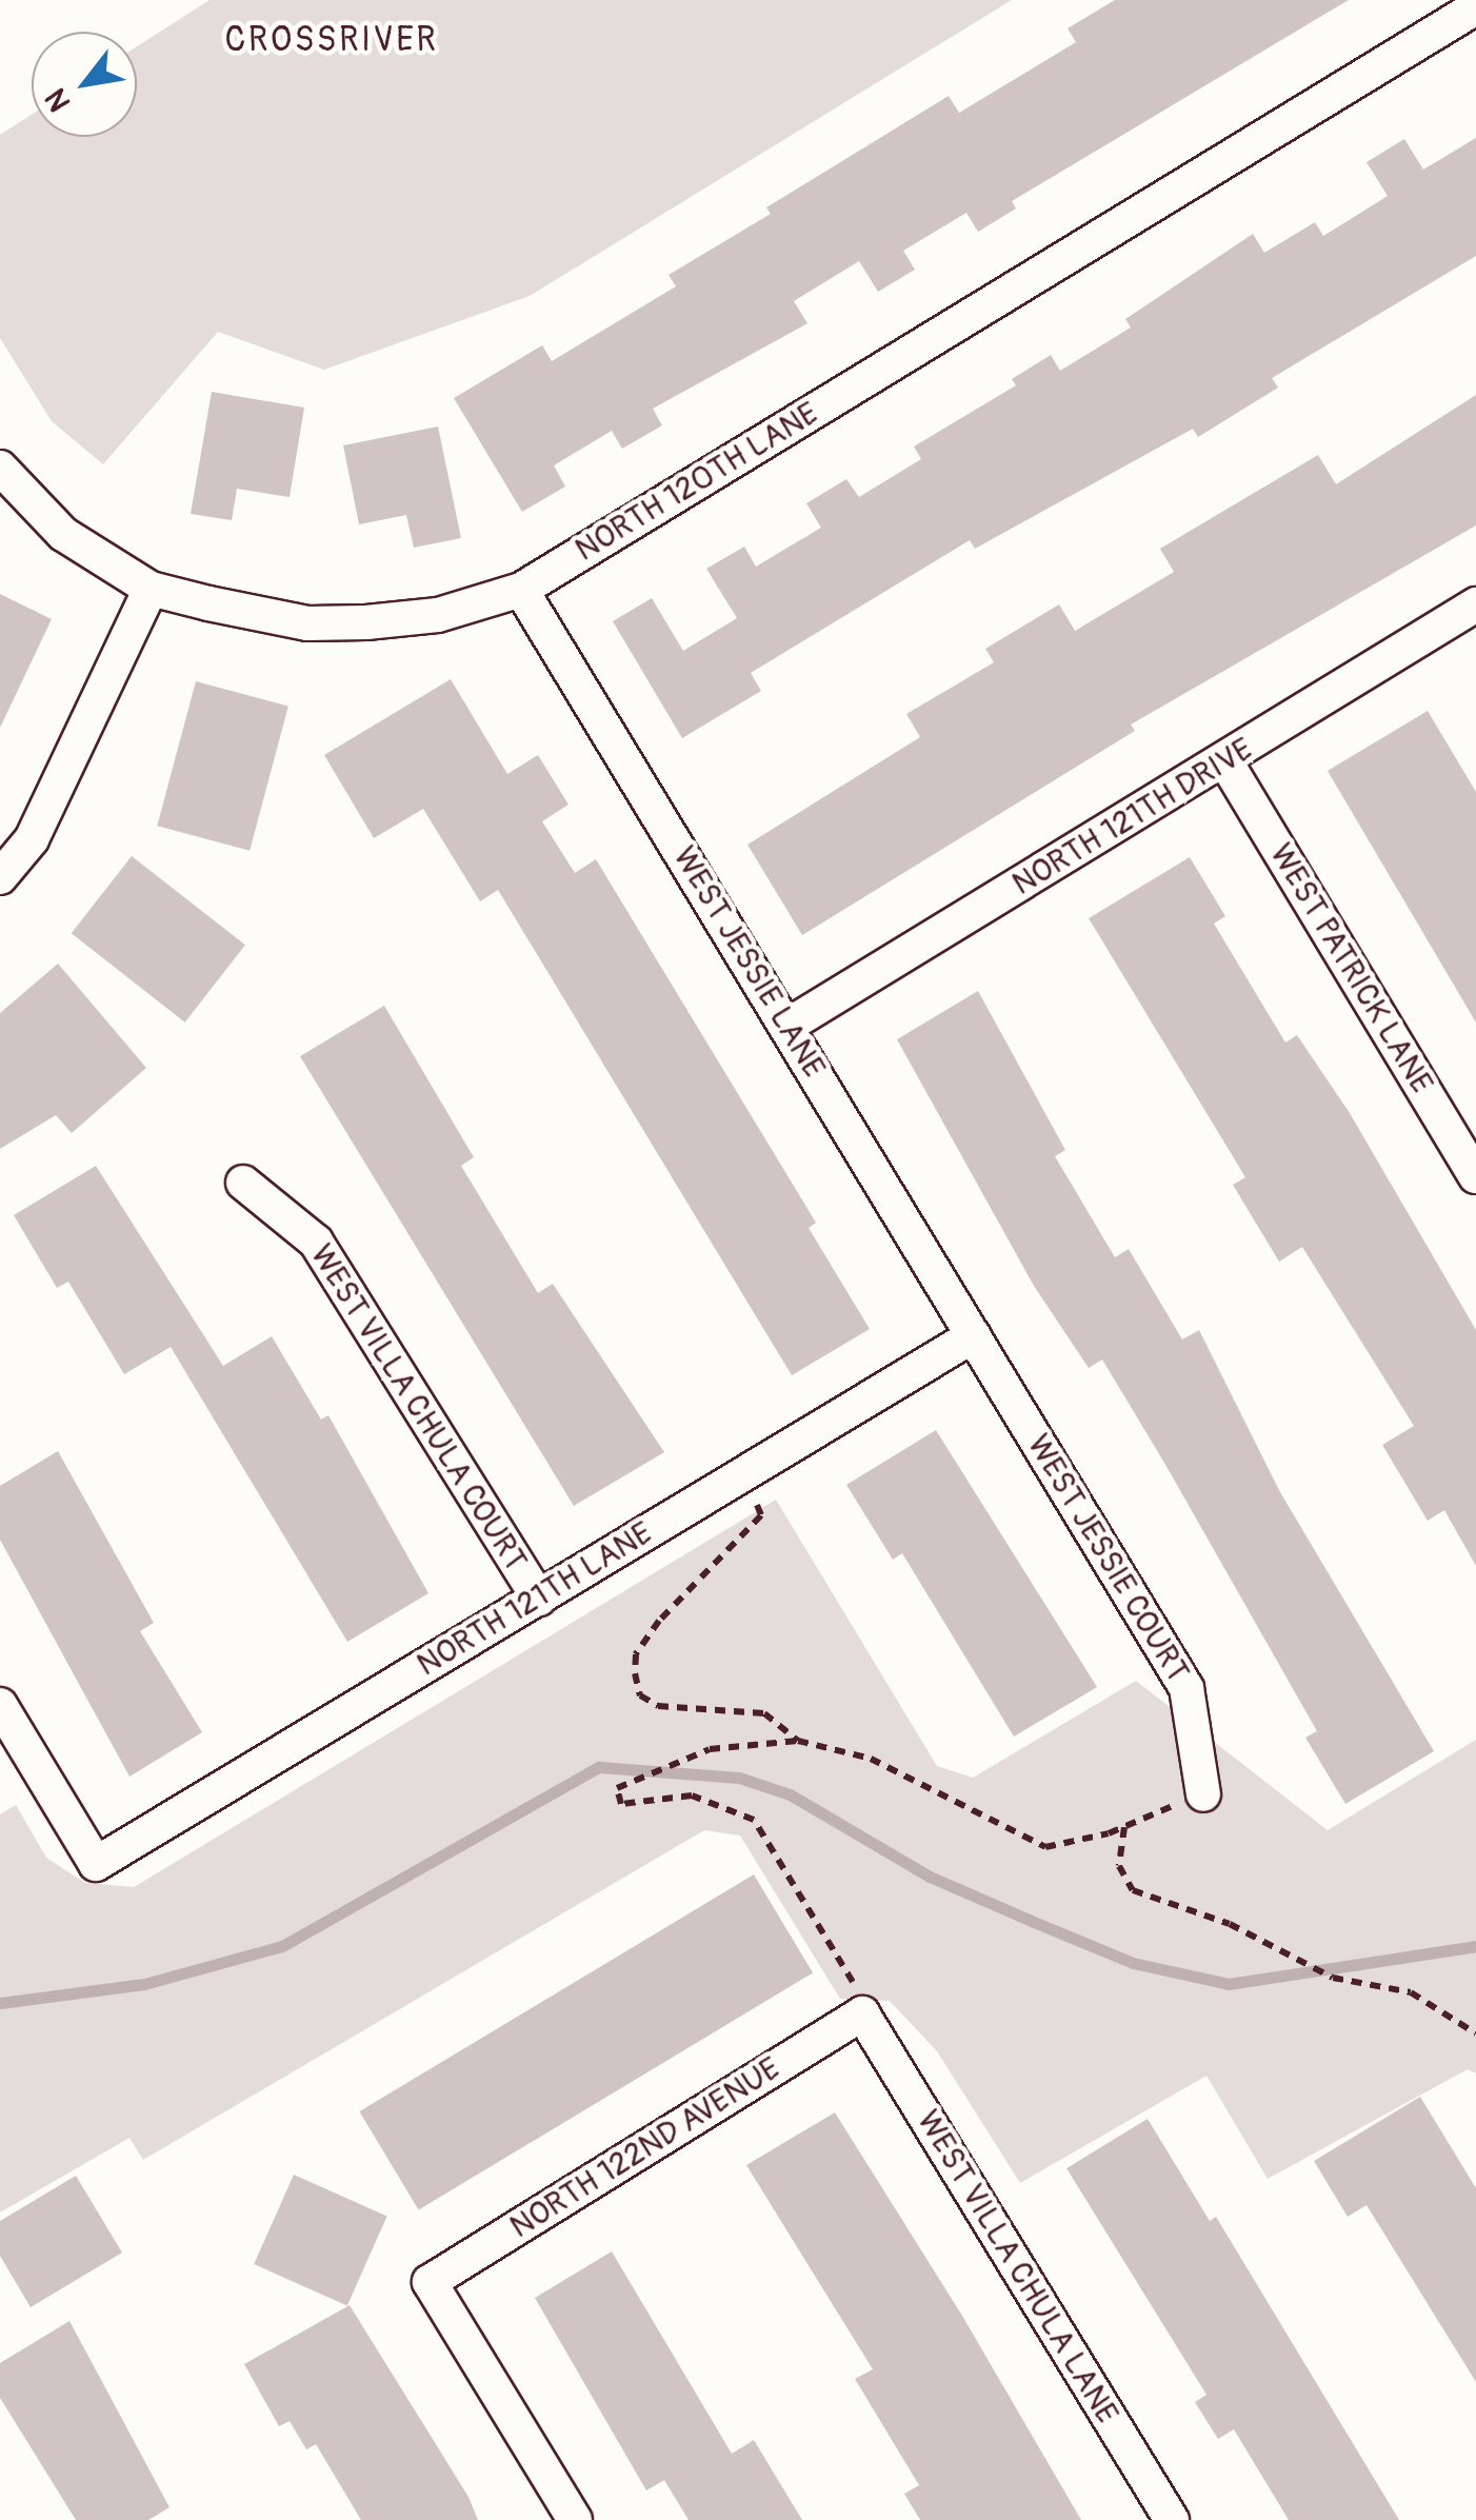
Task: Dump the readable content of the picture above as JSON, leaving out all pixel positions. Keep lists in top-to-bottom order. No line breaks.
{"streets":{"street":["NORTH 120TH LANE","NORTH 121TH DRIVE","WEST JESSIE LANE","WEST PATRICK LANE","WEST VILLA CHULA COURT","WEST JESSIE COURT","NORTH 121TH LANE","NORTH 122ND AVENUE","WEST VILLA CHULA LANE"]},"crossings":[["NORTH 120TH LANE","WEST JESSIE LANE"],["NORTH 121TH DRIVE","WEST JESSIE LANE"],["NORTH 121TH DRIVE","WEST PATRICK LANE"],["WEST JESSIE LANE","WEST JESSIE COURT"],["WEST JESSIE LANE","NORTH 121TH LANE"],["WEST VILLA CHULA COURT","NORTH 121TH LANE"],["WEST JESSIE COURT","NORTH 121TH LANE"],["NORTH 122ND AVENUE","WEST VILLA CHULA LANE"]],"districts":["CROSSRIVER"],"north":"bottom left"}
